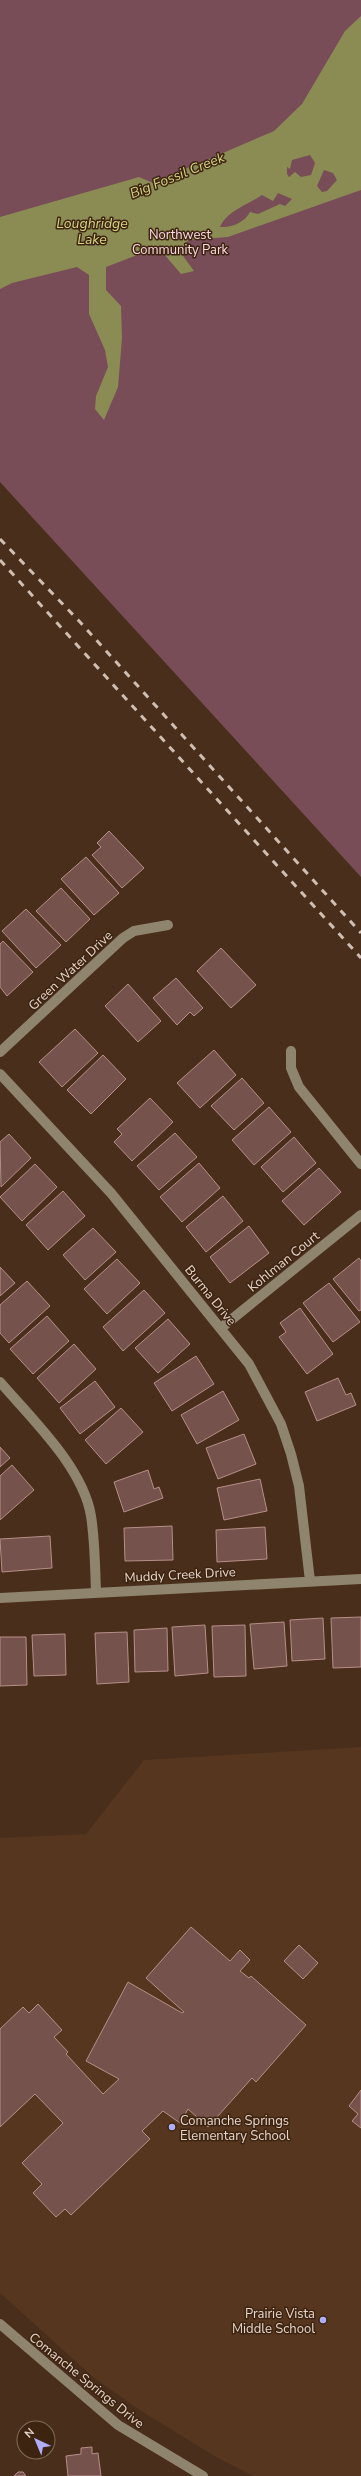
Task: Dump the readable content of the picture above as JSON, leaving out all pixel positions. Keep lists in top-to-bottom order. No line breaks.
{"streets":{"street":["Green Water Drive","Kohlman Court","Burma Drive","Muddy Creek Drive","Comanche Springs Drive"]},"crossings":[["Kohlman Court","Burma Drive"],["Burma Drive","Muddy Creek Drive"]],"water":["Big Fossil Creek","Loughridge Lake"],"parks":["Northwest Community Park"],"places":["Comanche Springs Elementary School","Prairie Vista Middle School"],"north":"top left"}
